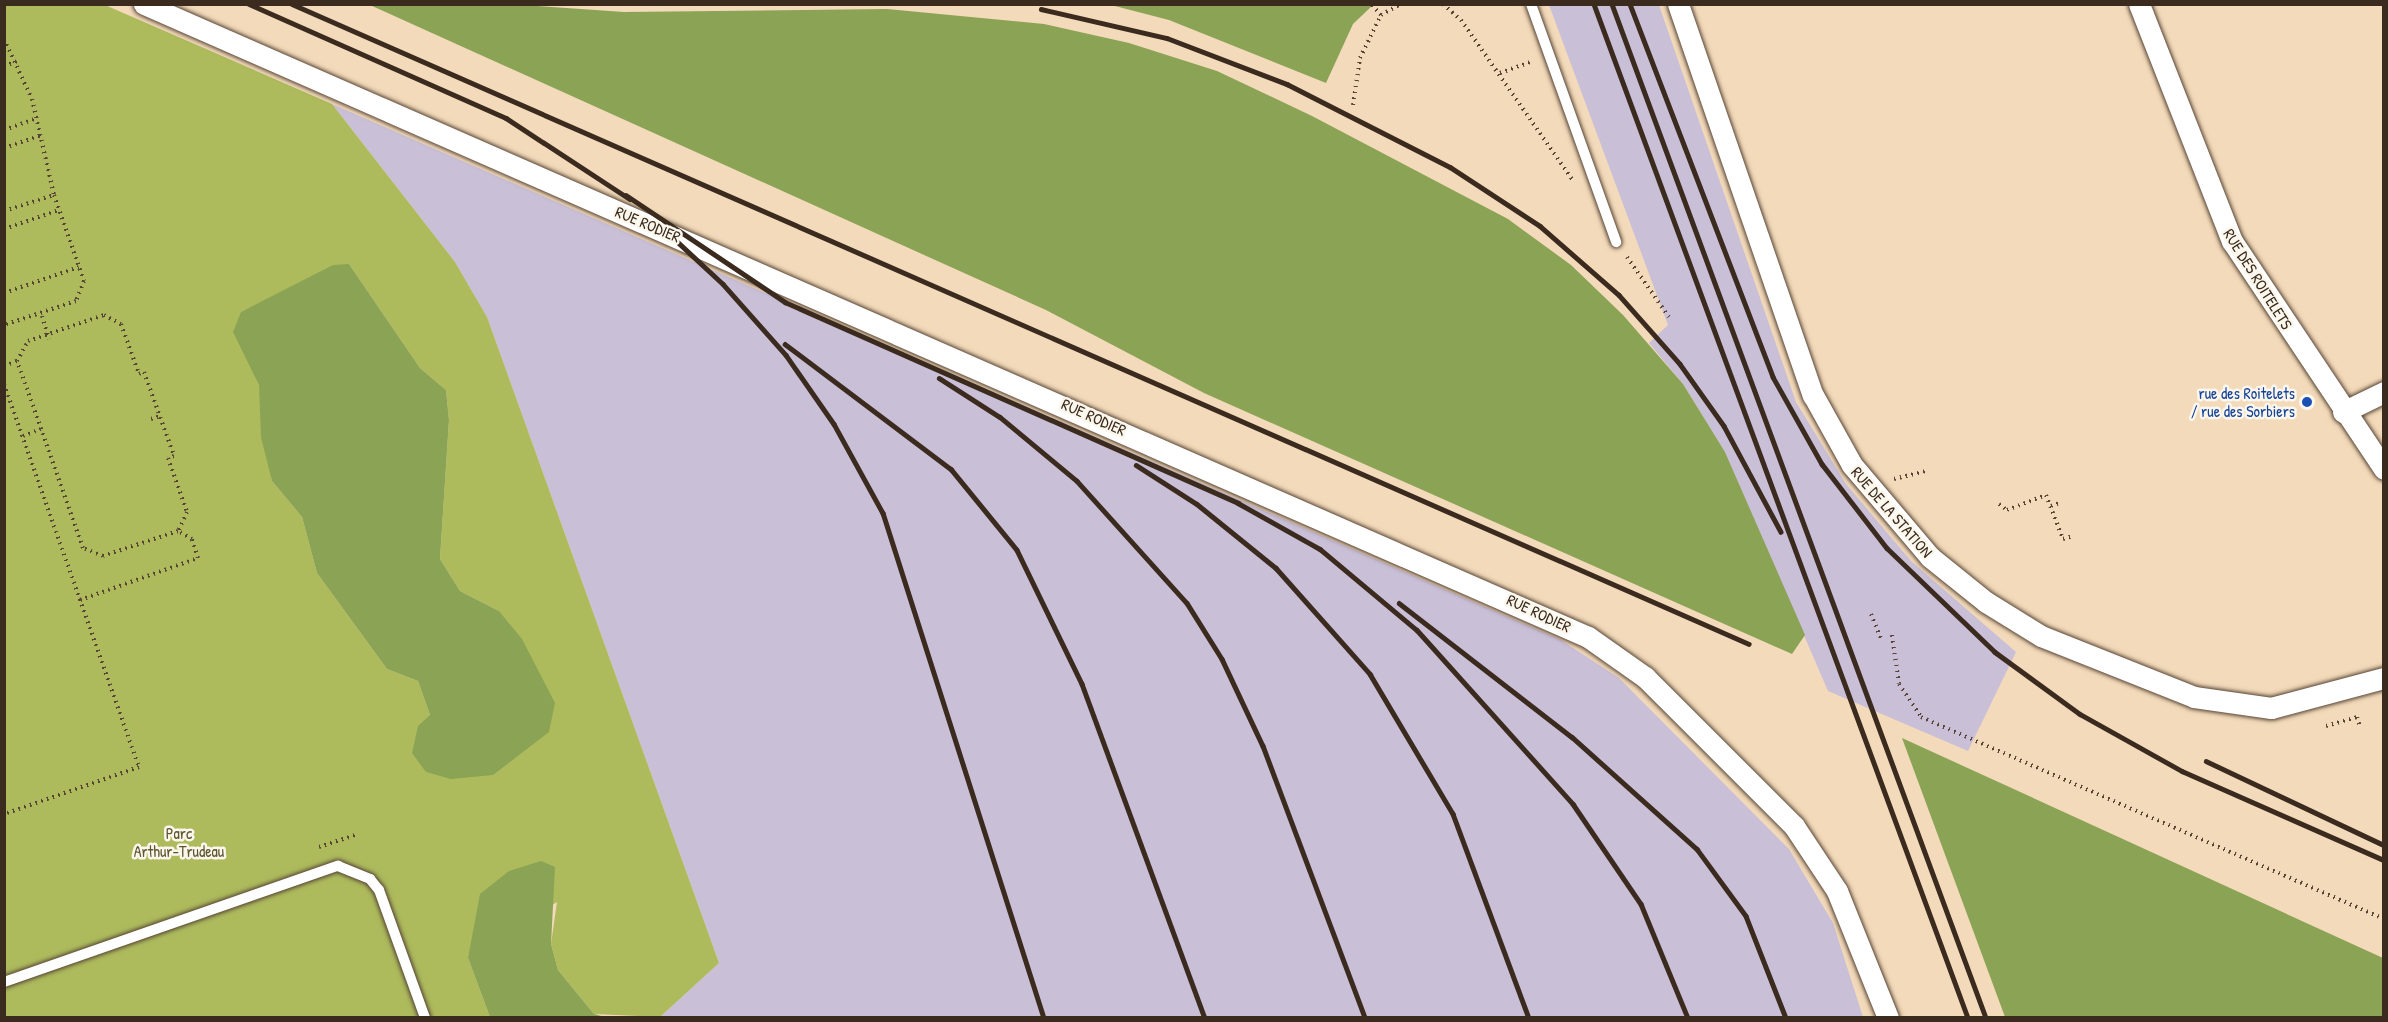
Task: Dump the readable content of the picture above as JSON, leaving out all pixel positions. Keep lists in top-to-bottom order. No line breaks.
{"streets":{"street":["RUE RODIER","RUE DES ROITELETS","RUE DE LA STATION"]},"parks":["Parc Arthur-Trudeau"],"places":["rue des Roitelets / rue des Sorbiers"]}
